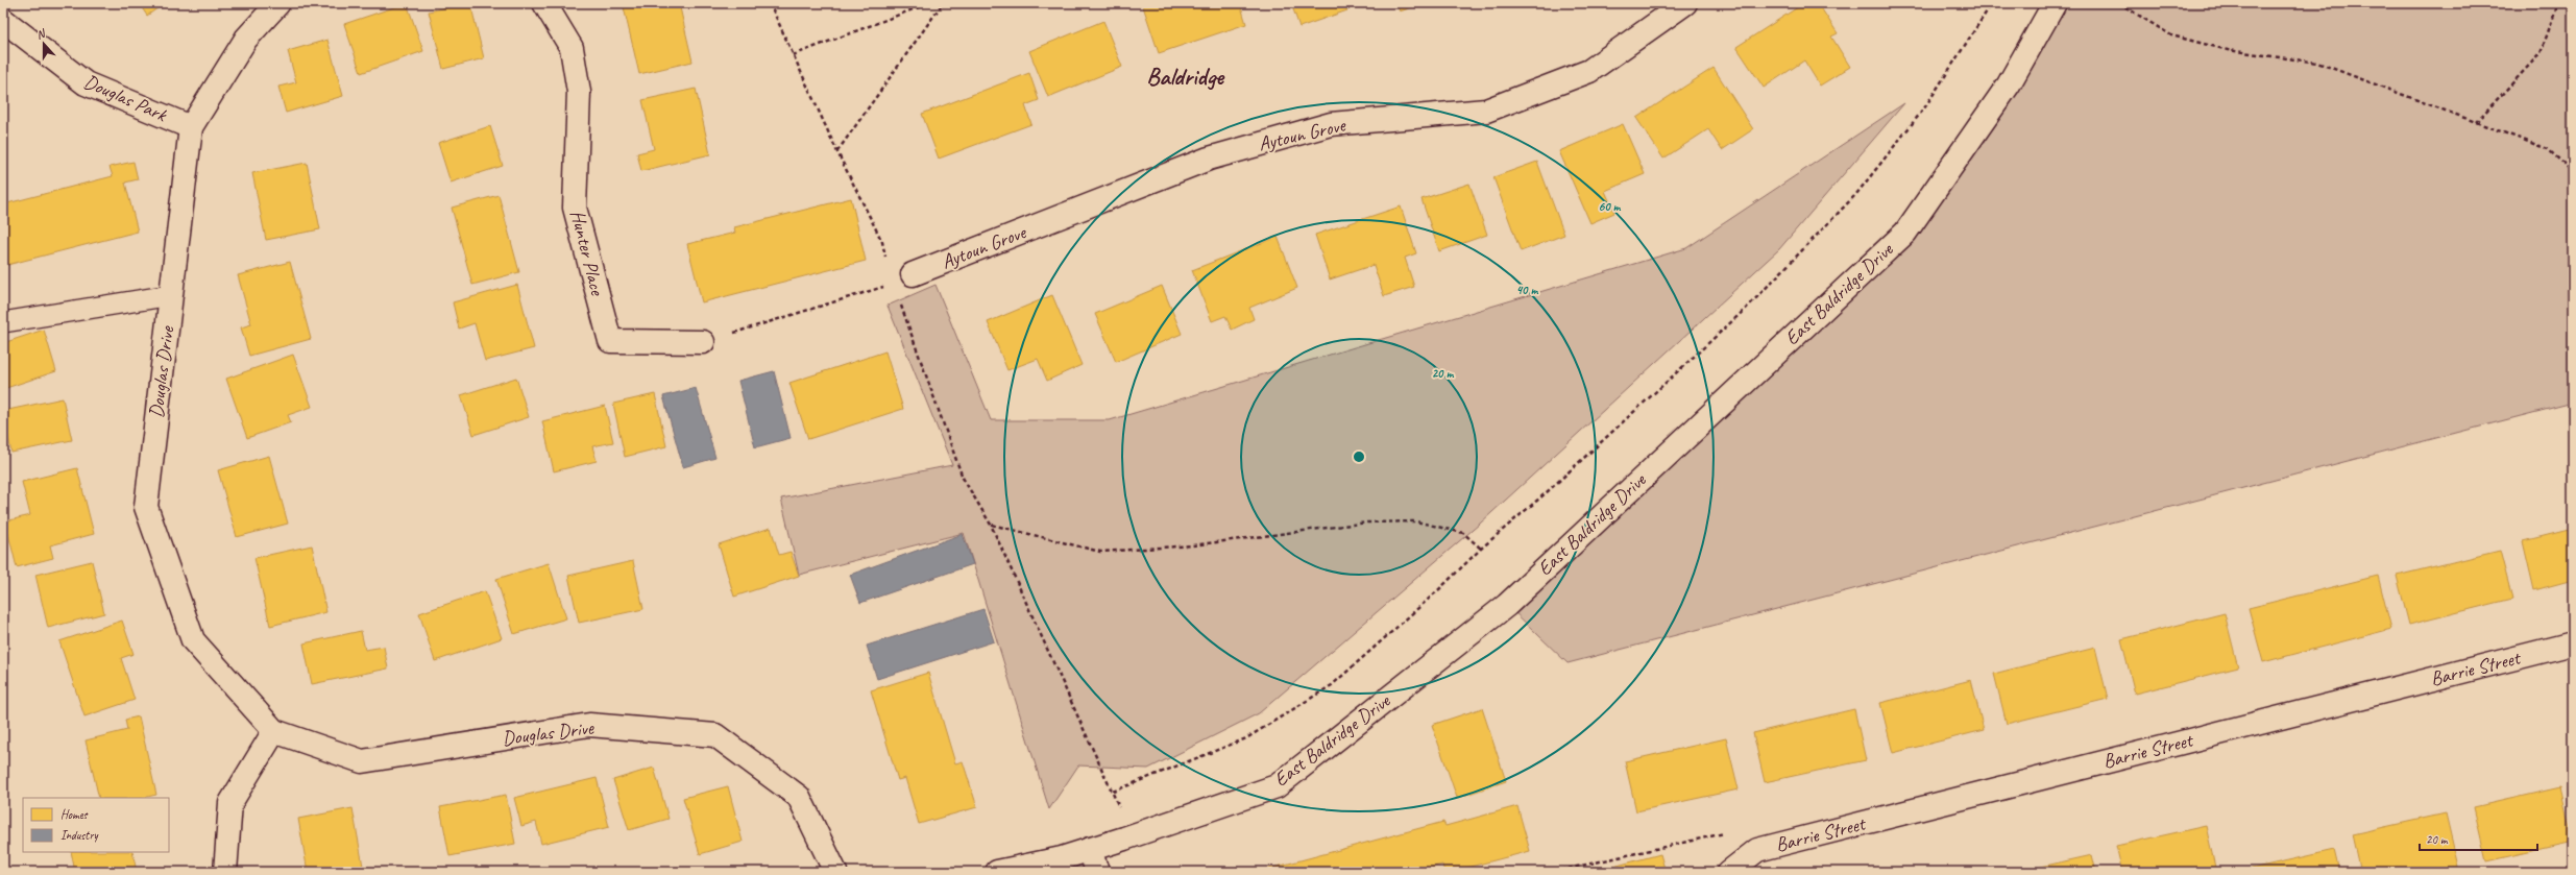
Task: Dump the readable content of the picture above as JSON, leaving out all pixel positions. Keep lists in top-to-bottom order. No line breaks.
{"streets":{"street":["Douglas Park","Aytoun Grove","Hunter Place","East Baldridge Drive","Douglas Drive","Barrie Street"]},"crossings":[["Douglas Park","Douglas Drive"]],"districts":["Baldridge"],"legend":["Homes","Industry"],"scale_bar":"20 m","north":"top","rings":["60 m","40 m","20 m"]}
